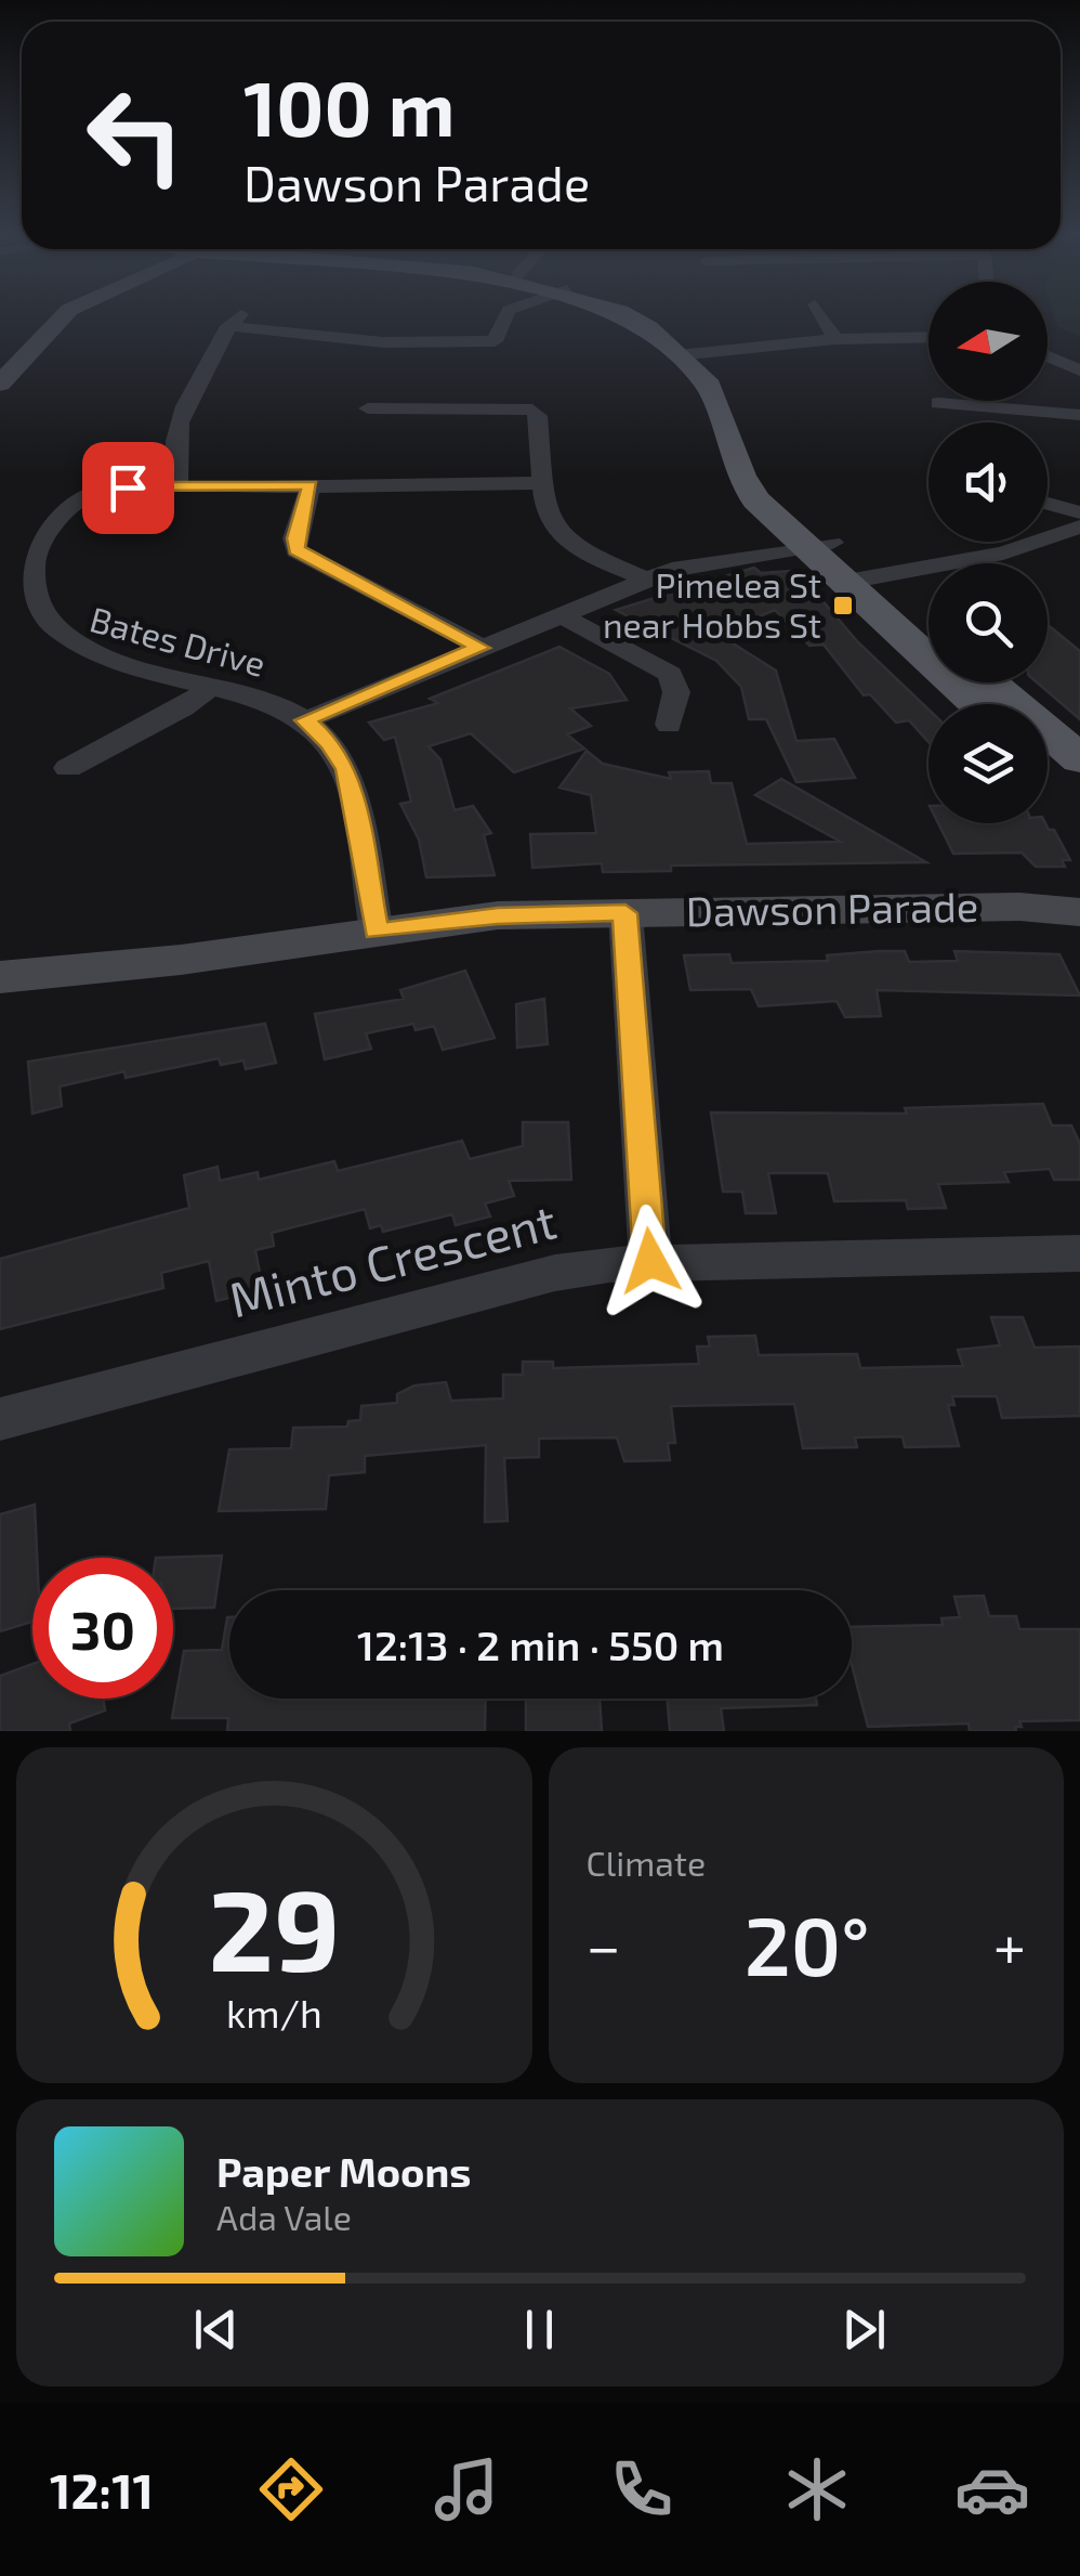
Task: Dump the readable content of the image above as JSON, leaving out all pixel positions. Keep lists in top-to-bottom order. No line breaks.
{"streets":{"street":["Bates Drive","Dawson Parade","Minto Crescent"]},"crossings":[["Bates Drive","Dawson Parade"]],"places":{"transit":["Pimelea St near Hobbs St"]},"north":"left","page":{"turn":["100 m","Dawson Parade"],"limit":"30","trip":"12:13 · 2 min · 550 m","tile":"Climate","heat":["−","20°","+"],"song":["Paper Moons","Ada Vale"],"tabs":"12:11","gauge":["29","km/h"]}}
